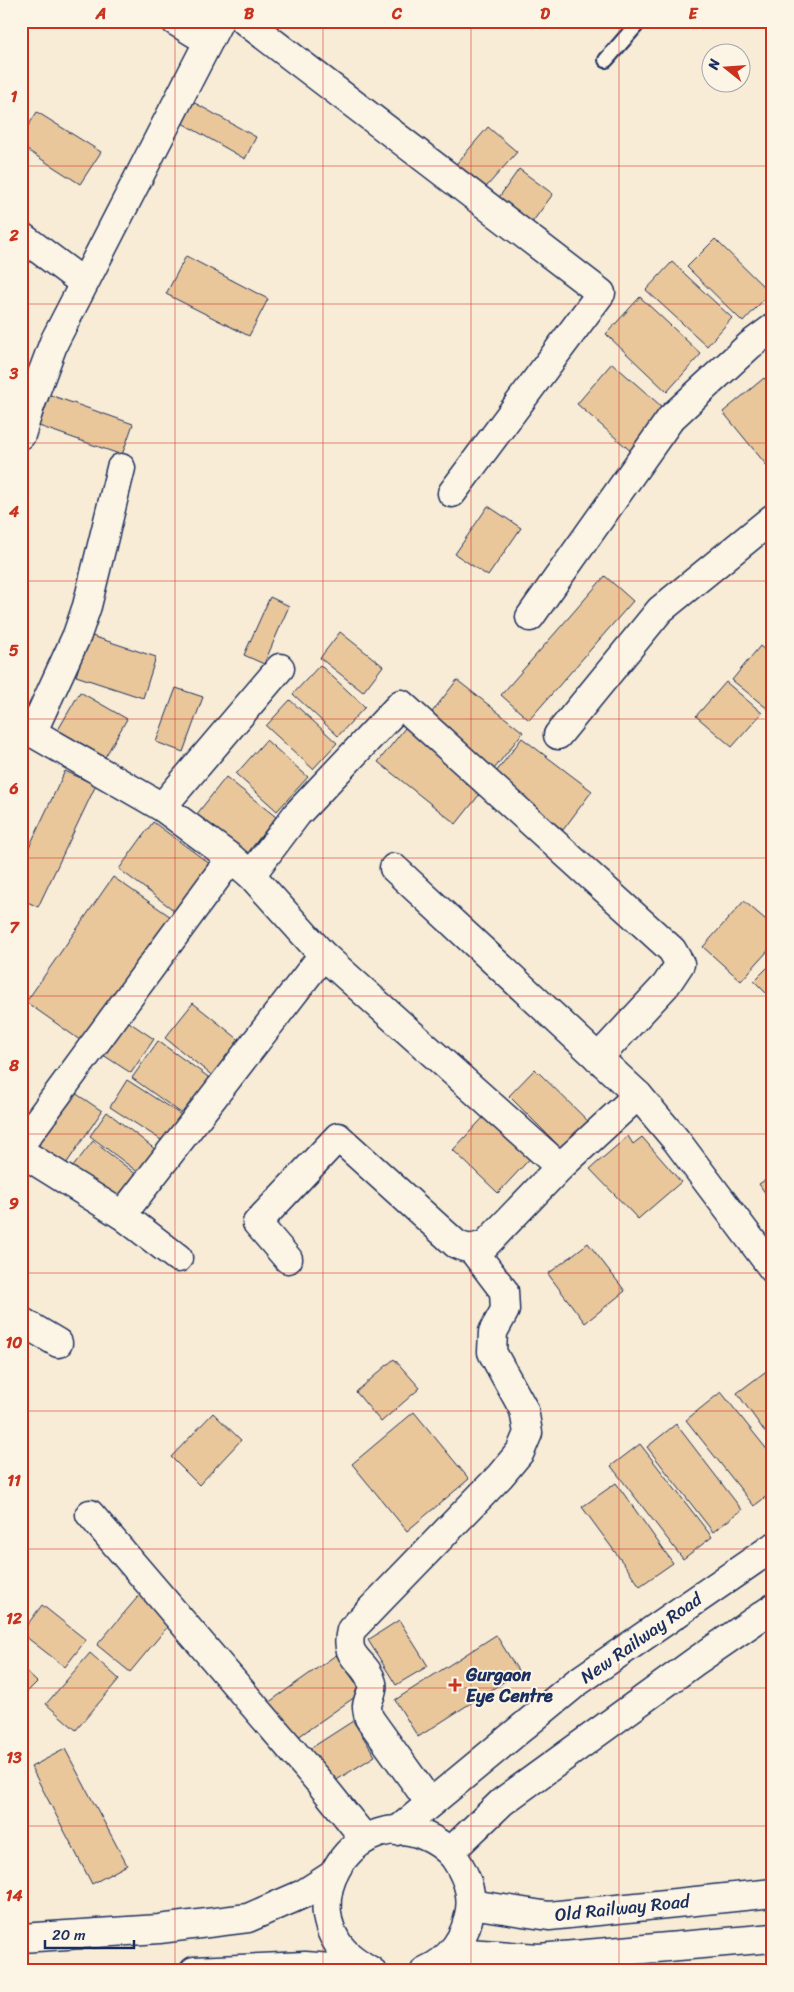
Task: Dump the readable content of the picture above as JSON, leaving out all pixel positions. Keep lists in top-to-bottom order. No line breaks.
{"streets":{"street":["New Railway Road","Old Railway Road"]},"places":{"health":["Gurgaon Eye Centre"]},"scale_bar":"20 m","north":"left","grid":{"columns":["A","B","C","D","E"],"rows":["1","2","3","4","5","6","7","8","9","10","11","12","13","14"]}}
